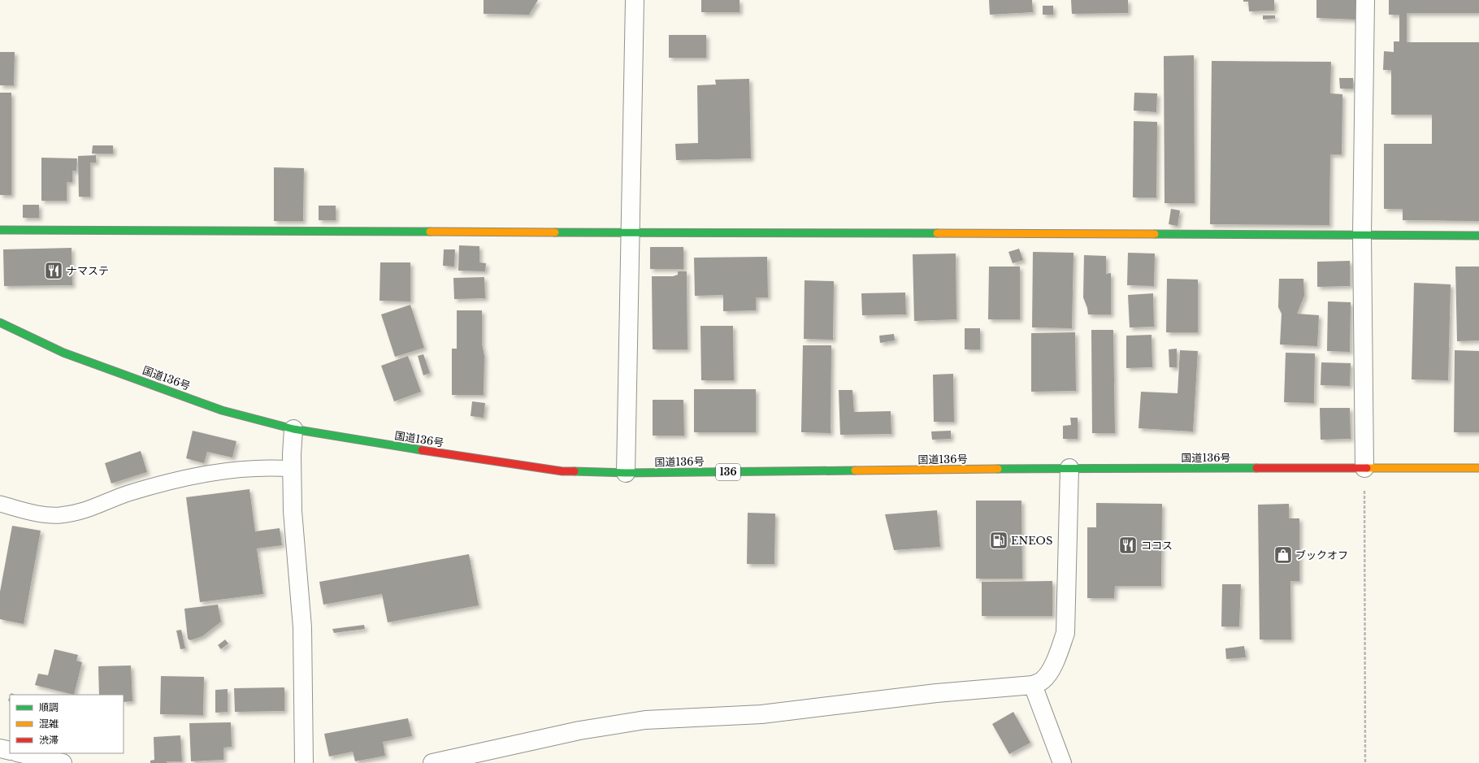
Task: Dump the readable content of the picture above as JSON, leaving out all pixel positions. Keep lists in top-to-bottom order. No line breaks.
{"streets":{"main road":["国道136号","136"]},"places":{"restaurant":["ナマステ","ココス"],"fuel station":["ENEOS"],"shop":["ブックオフ"]},"legend":["順調","混雑","渋滞"]}
